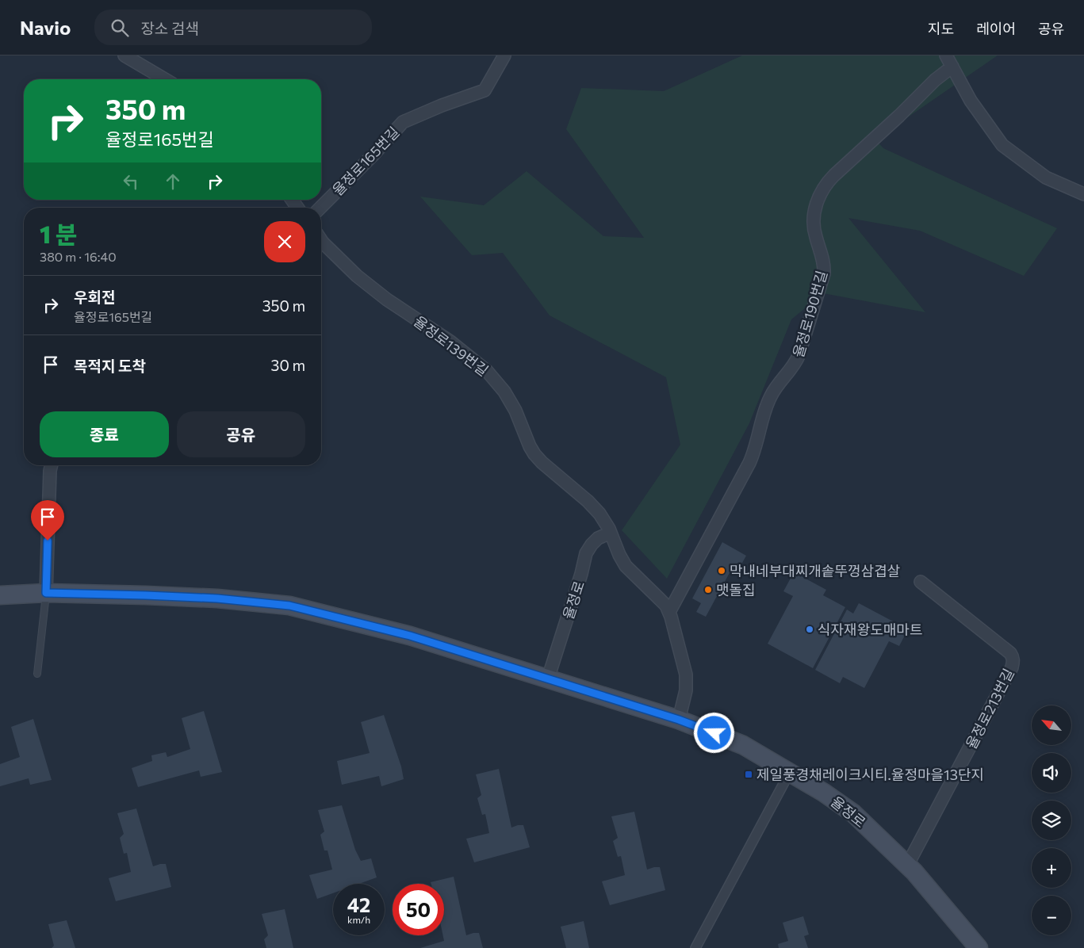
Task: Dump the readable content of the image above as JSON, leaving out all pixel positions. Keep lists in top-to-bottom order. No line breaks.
{"streets":{"main road":["율정로"],"street":["율정로165번길","율정로190번길","율정로139번길","율정로213번길"]},"crossings":[["율정로190번길","율정로139번길"],["율정로139번길","율정로"],["율정로","율정로213번길"]],"places":{"other":["막내네부대찌개솥뚜껑삼겹살","맷돌집","식자재왕도매마트"],"transit":["제일풍경채레이크시티.율정마을13단지"]},"north":"top left","page":{"header":"Navio","search":"장소 검색","nav":["지도","레이어","공유"],"turn":["350 m","율정로165번길"],"heading":["1 분","380 m · 16:40"],"list":[{"name":"우회전","note":"율정로165번길","value":"350 m"},{"name":"목적지 도착","value":"30 m"}],"buttons":["종료","공유"],"map_buttons":["+","−"],"speed":"42 km/h","limit":"50"}}
